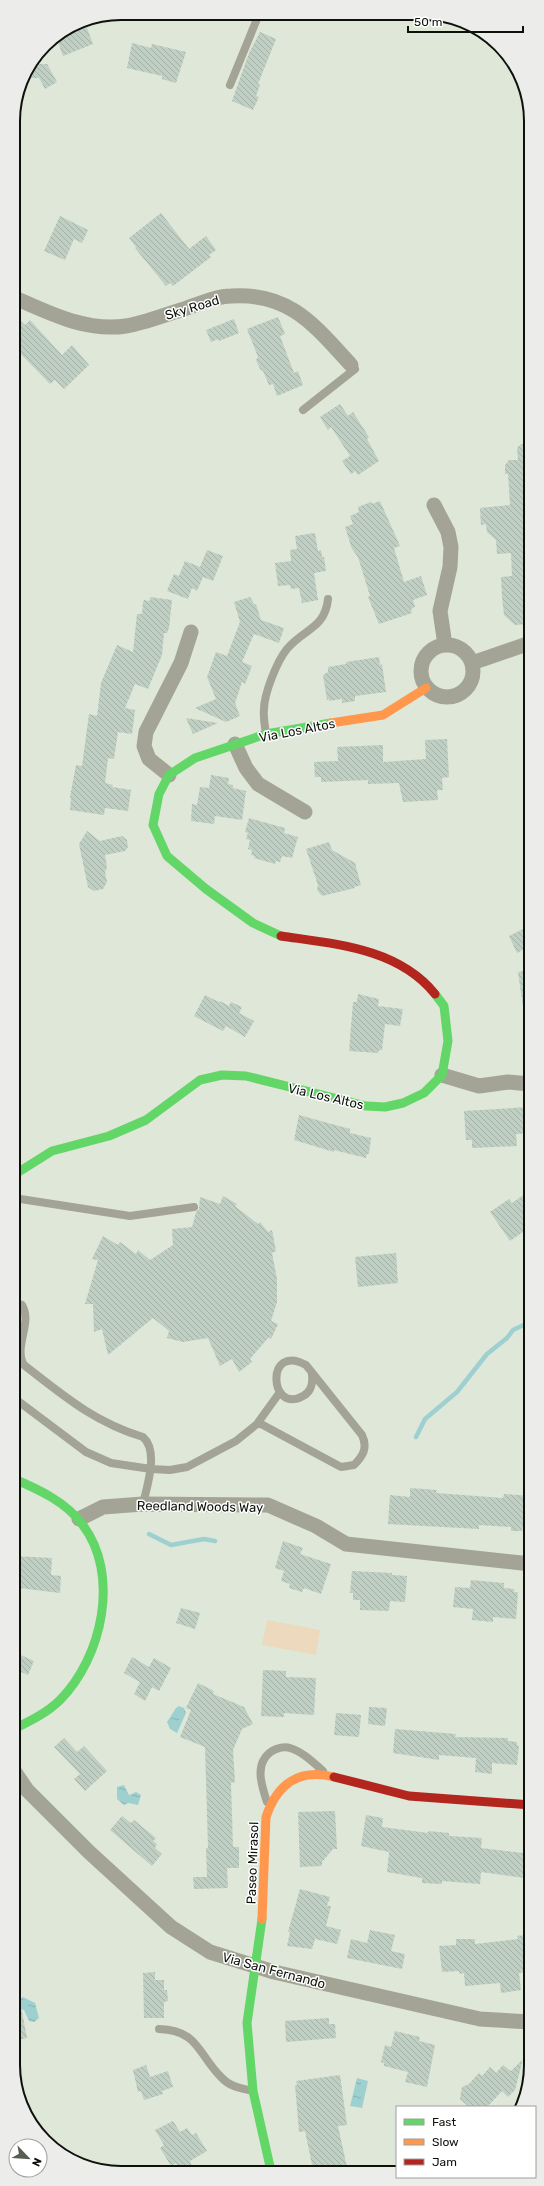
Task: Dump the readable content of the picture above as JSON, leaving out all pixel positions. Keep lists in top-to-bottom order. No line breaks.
{"streets":{"street":["Sky Road","Via Los Altos","Reedland Woods Way","Paseo Mirasol","Via San Fernando"]},"crossings":[["Paseo Mirasol","Via San Fernando"]],"legend":["Fast","Slow","Jam"],"scale_bar":"50 m","north":"bottom right"}
